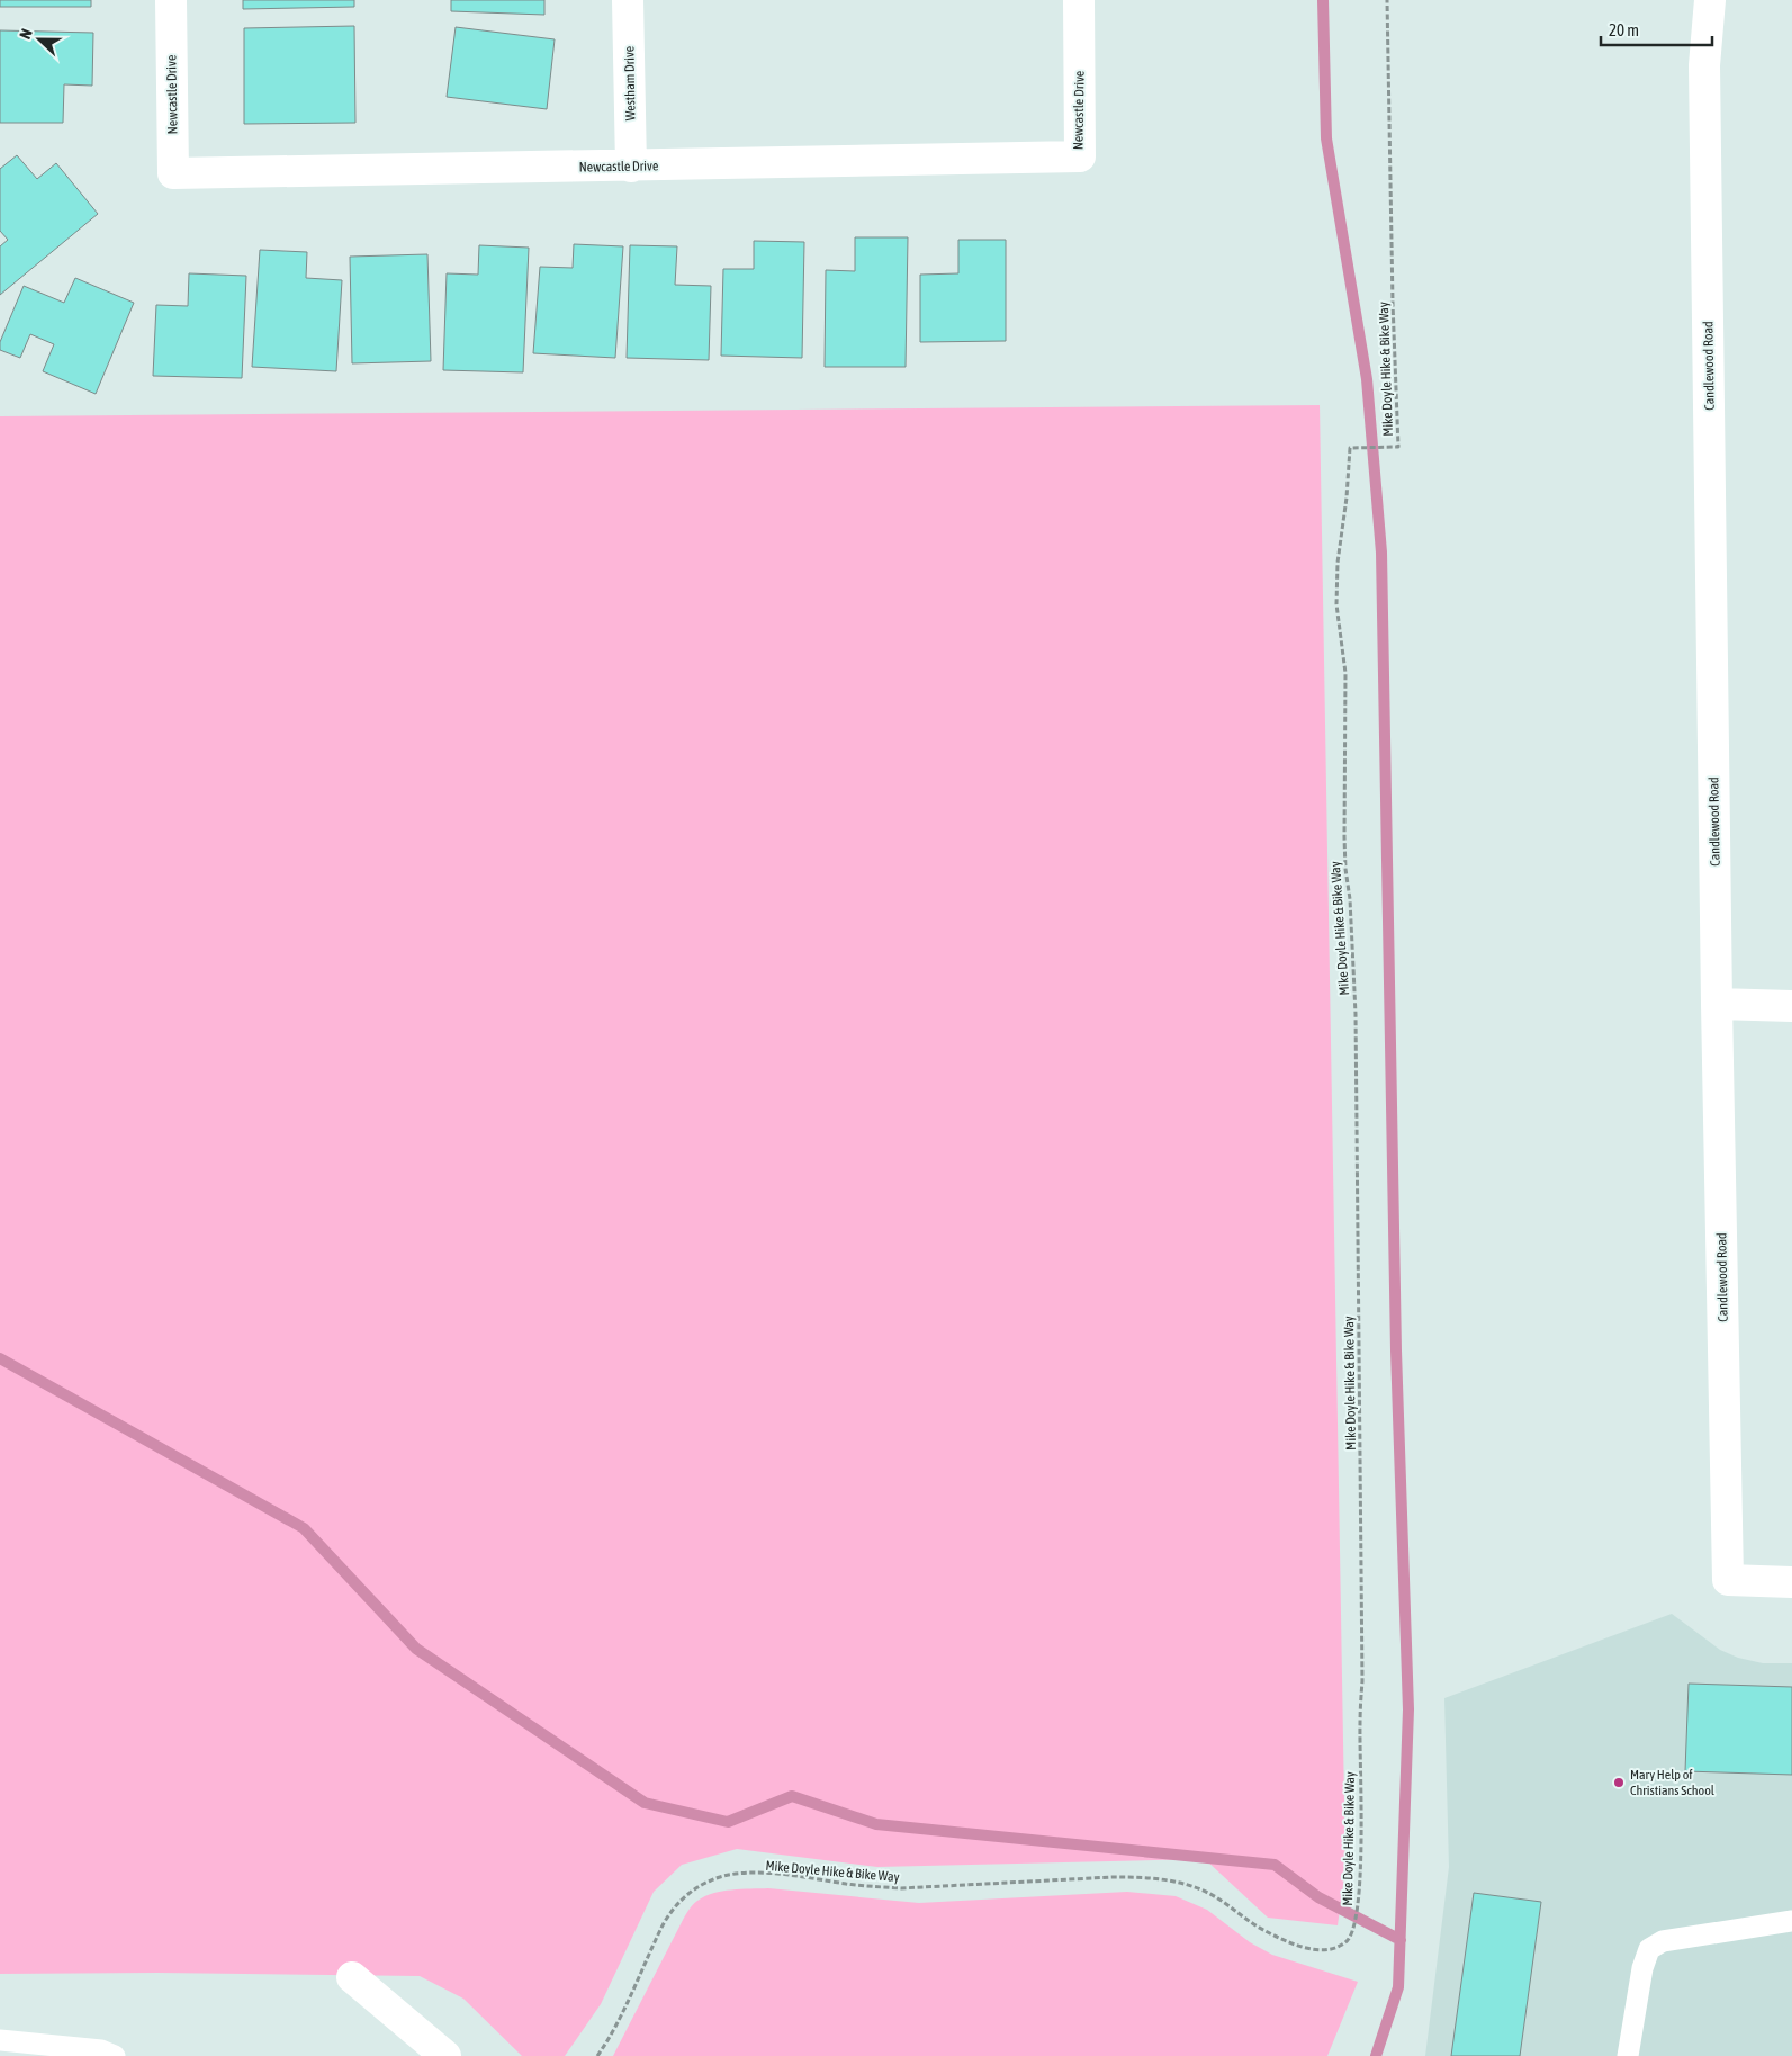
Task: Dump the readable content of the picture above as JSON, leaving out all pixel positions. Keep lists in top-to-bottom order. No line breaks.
{"streets":{"street":["Westham Drive","Newcastle Drive","Candlewood Road"],"path":["Mike Doyle Hike & Bike Way"]},"crossings":[["Westham Drive","Newcastle Drive"]],"places":["Mary Help of Christians School"],"scale_bar":"20 m","north":"left"}
